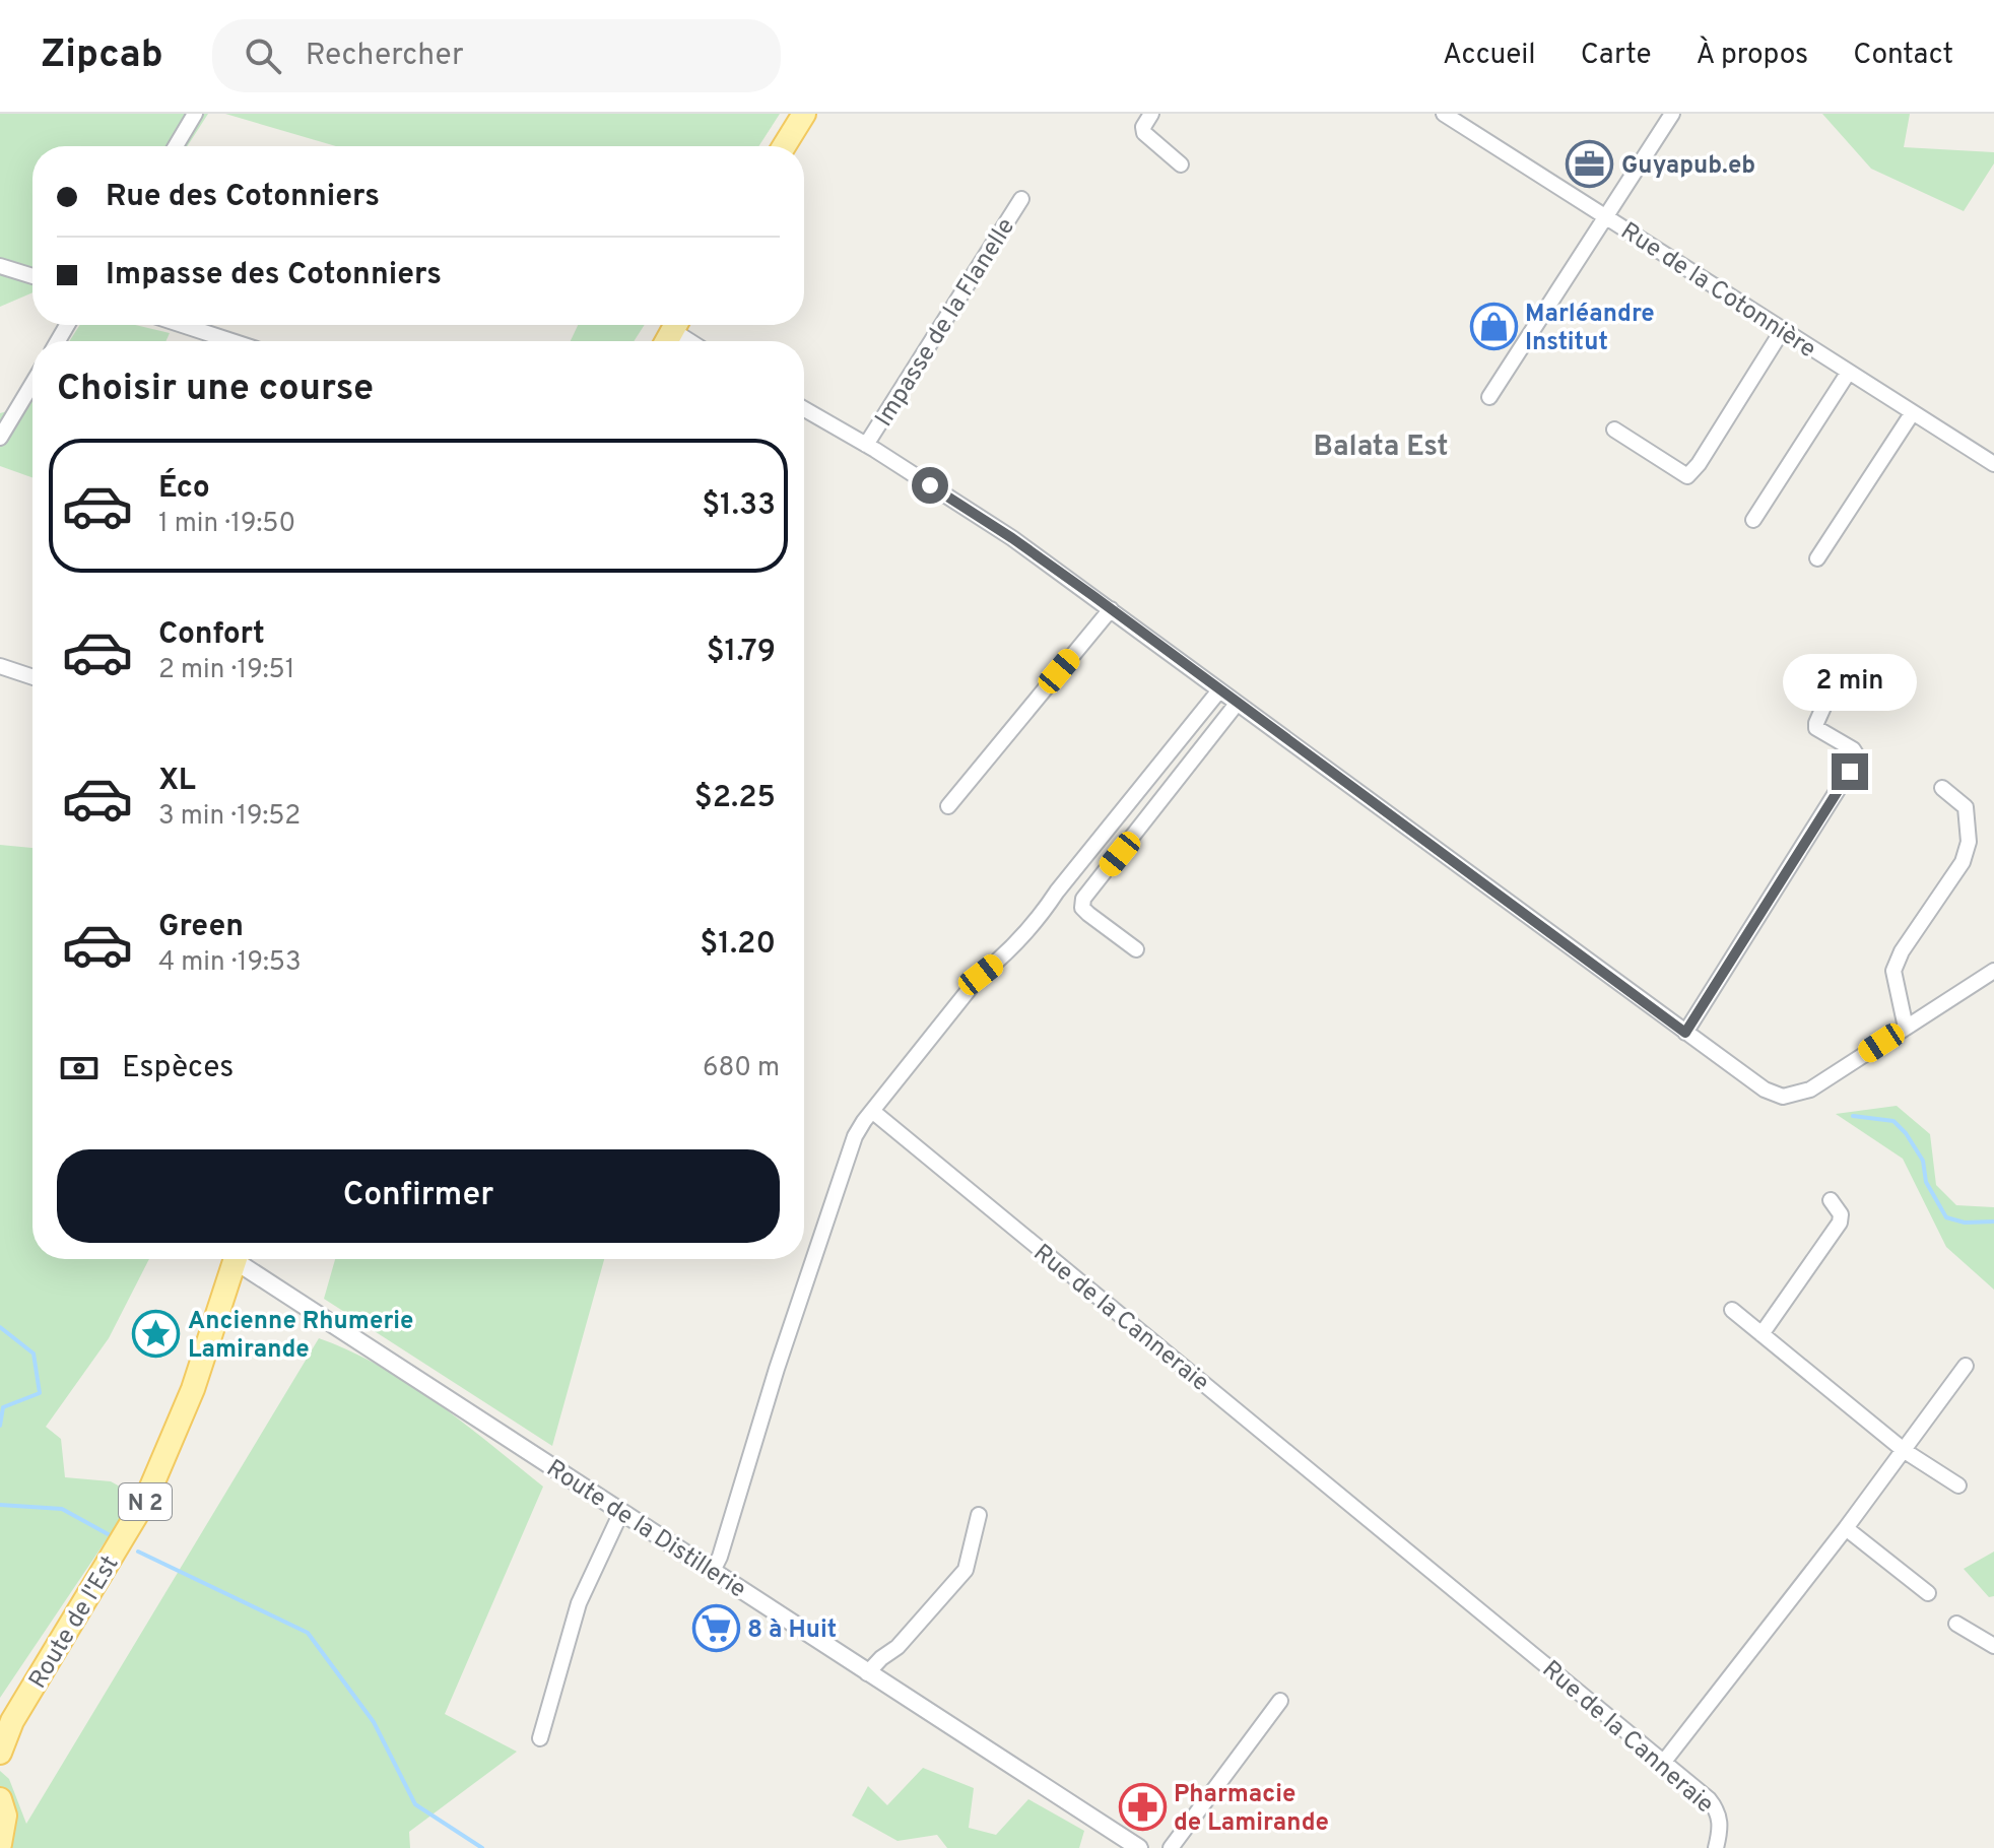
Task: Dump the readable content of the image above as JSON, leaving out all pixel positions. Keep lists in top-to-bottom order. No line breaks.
{"streets":{"main road":["N 2","Route de l'Est"],"street":["Rue de la Cotonnière","Impasse de la Flanelle","Rue de la Canneraie","Route de la Distillerie"]},"districts":["Balata Est"],"places":{"office":["Guyapub.eb"],"shop":["Marléandre Institut"],"place":["Ancienne Rhumerie Lamirande"],"supermarket":["8 à Huit"],"pharmacy":["Pharmacie de Lamirande"]},"page":{"header":"Zipcab","search":"Rechercher","nav":["Accueil","Carte","À propos","Contact"],"banner":["Rue des Cotonniers","Impasse des Cotonniers"],"heading":"Choisir une course","list":[{"name":"Éco","note":"1 min · 19:50","value":"$1.33"},{"name":"Confort","note":"2 min · 19:51","value":"$1.79"},{"name":"XL","note":"3 min · 19:52","value":"$2.25"},{"name":"Green","note":"4 min · 19:53","value":"$1.20"}],"bubble":"2 min","pay":["Espèces","680 m"],"buttons":"Confirmer"}}
